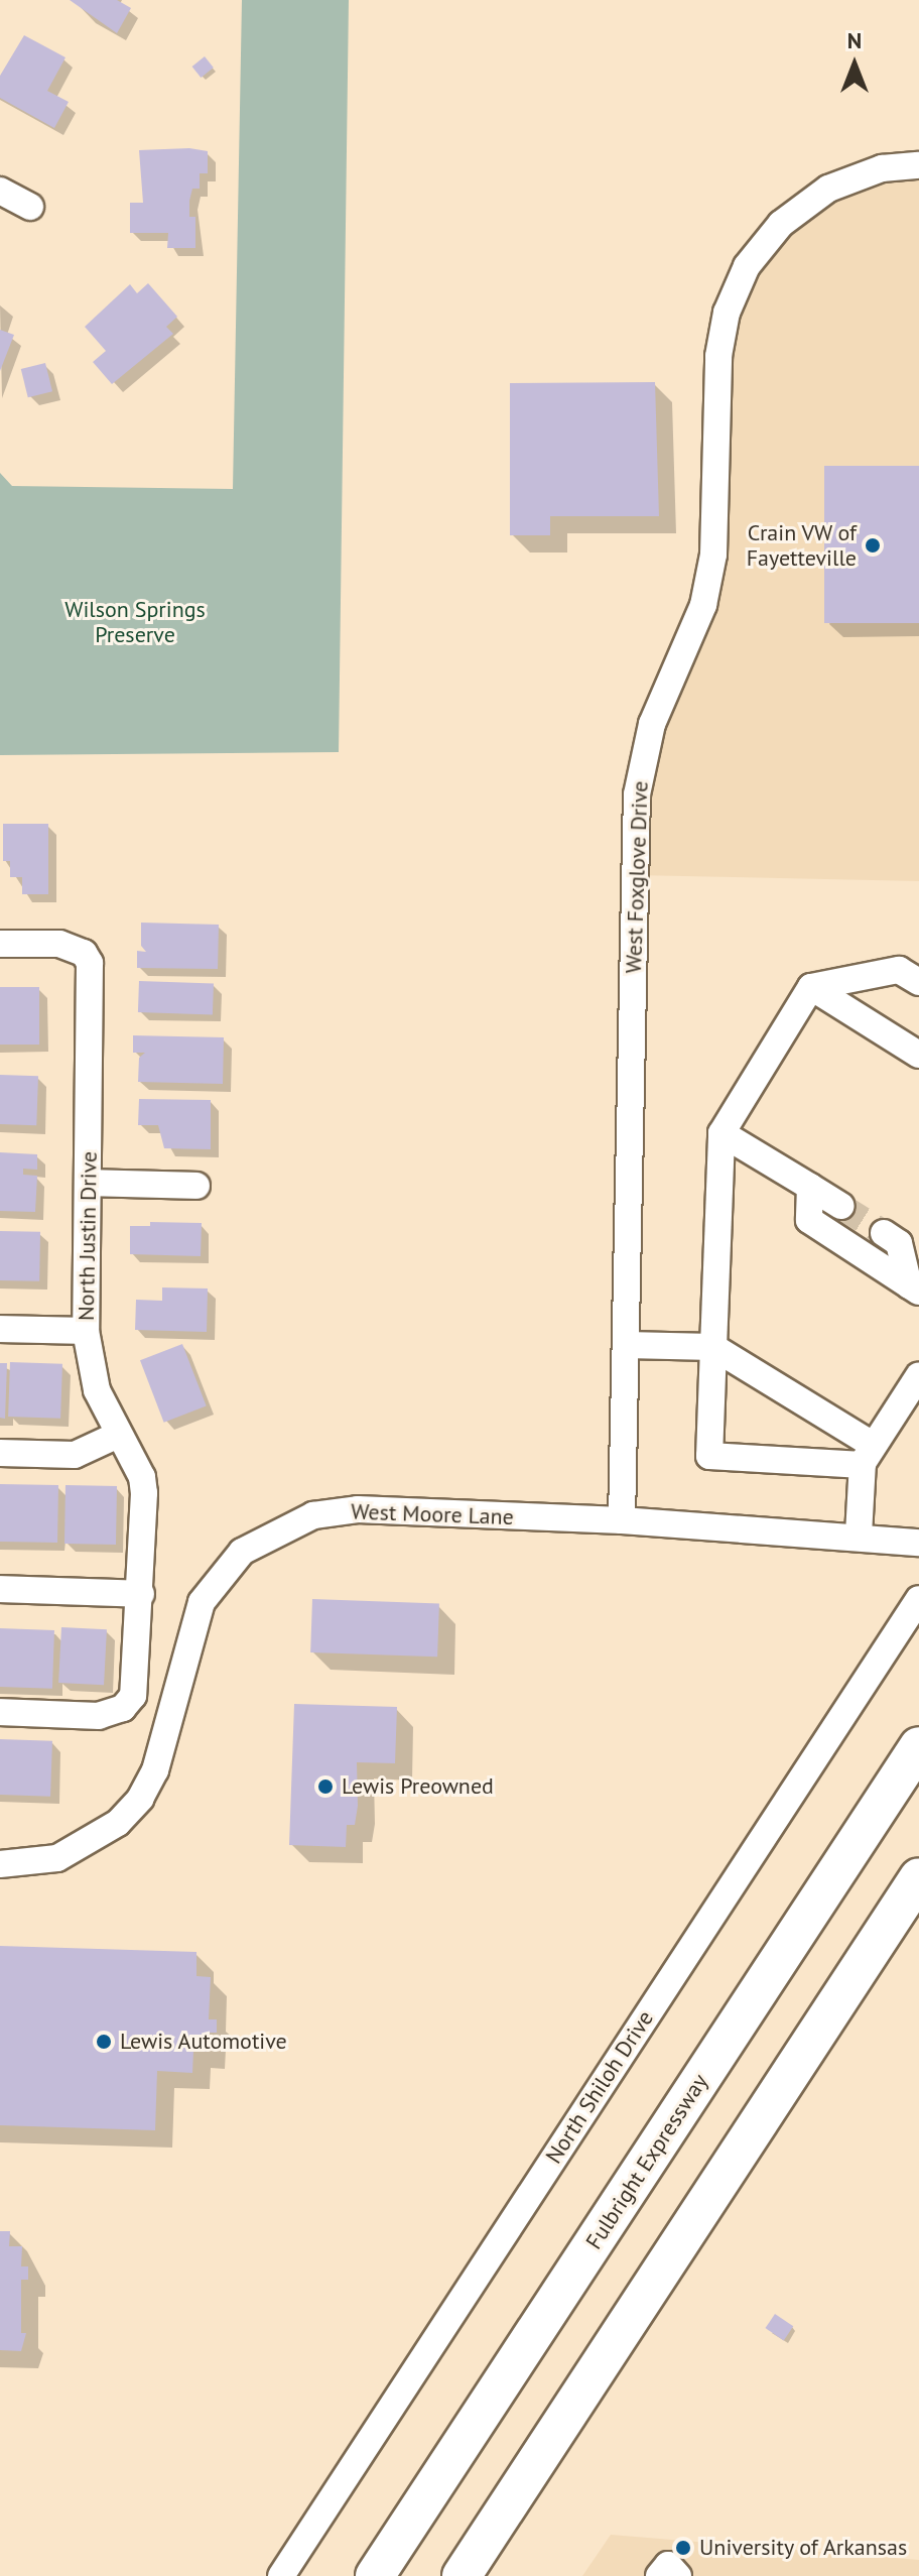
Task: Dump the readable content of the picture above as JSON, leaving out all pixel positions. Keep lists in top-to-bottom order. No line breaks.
{"streets":{"highway":["Fulbright Expressway"],"street":["West Foxglove Drive","North Justin Drive","West Moore Lane","North Shiloh Drive"]},"crossings":[["West Foxglove Drive","West Moore Lane"]],"parks":["Wilson Springs Preserve"],"places":["Crain VW of Fayetteville","Lewis Preowned","Lewis Automotive","University of Arkansas"],"north":"top"}
